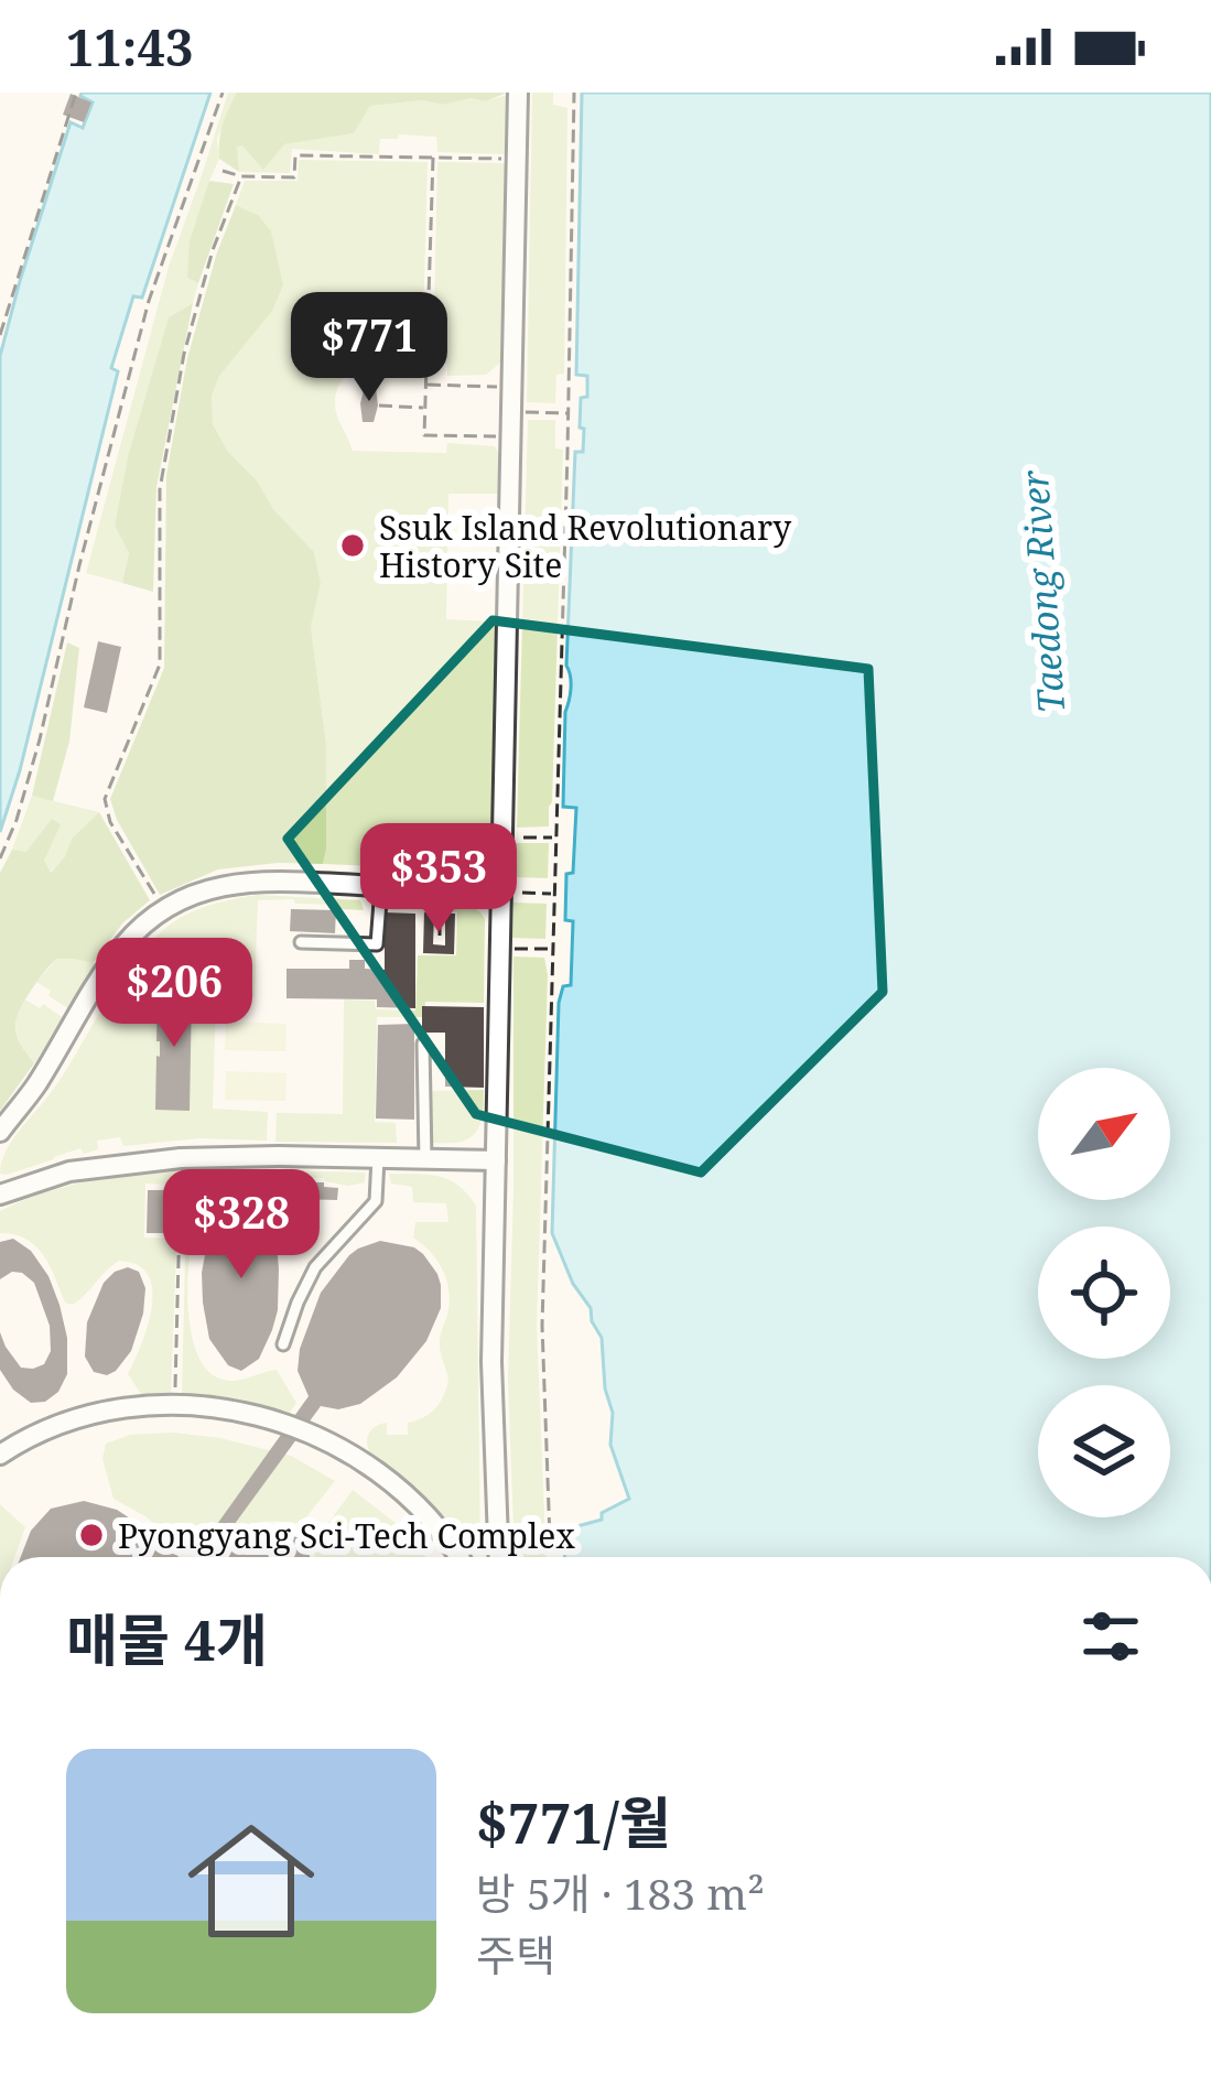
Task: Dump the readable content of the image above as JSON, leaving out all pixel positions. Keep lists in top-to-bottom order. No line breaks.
{"water":["Taedong River"],"places":["Ssuk Island Revolutionary History Site","Pyongyang Sci-Tech Complex"],"north":"top right","page":{"status":"11:43","price":["$771","$353","$206","$328"],"heading":"매물 4개","list":[{"name":"$771/월","note":"방 5개 · 183 m² · 주택"}]}}
